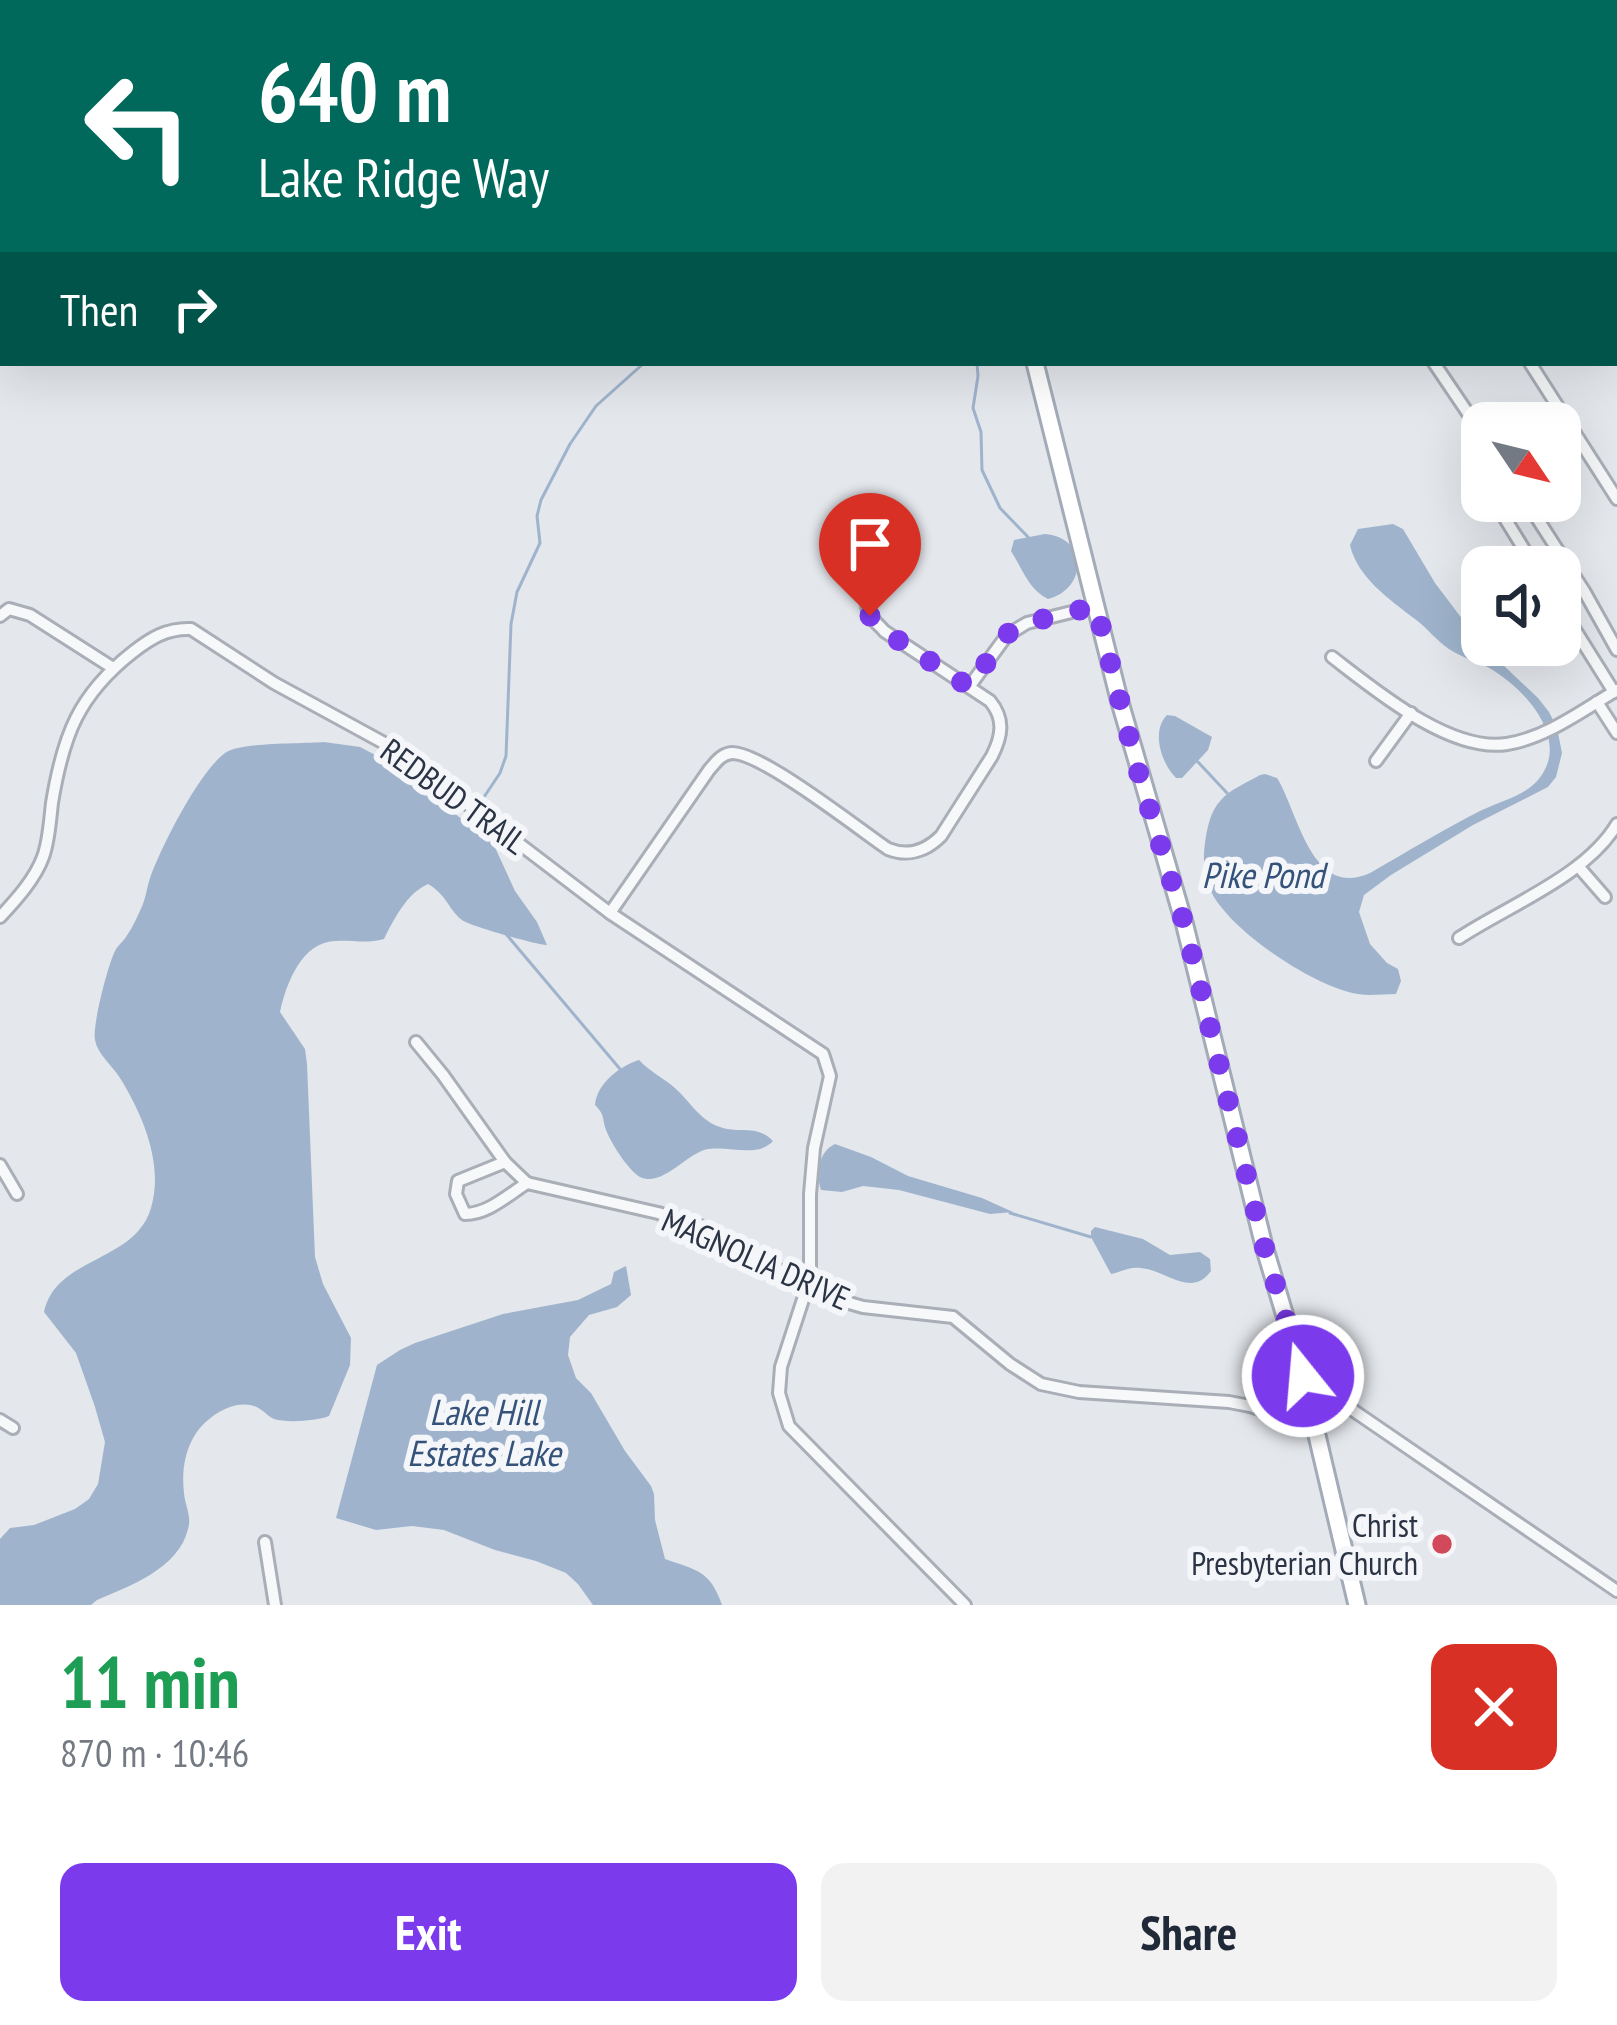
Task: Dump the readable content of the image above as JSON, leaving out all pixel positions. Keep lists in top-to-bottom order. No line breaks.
{"streets":{"street":["REDBUD TRAIL","MAGNOLIA DRIVE"]},"crossings":[["REDBUD TRAIL","MAGNOLIA DRIVE"]],"water":["Pike Pond","Lake Hill Estates Lake"],"places":["Christ Presbyterian Church"],"north":"bottom right","page":{"turn":["640 m","Lake Ridge Way"],"then":"Then","heading":["11 min","870 m · 10:46"],"buttons":["Exit","Share"]}}
